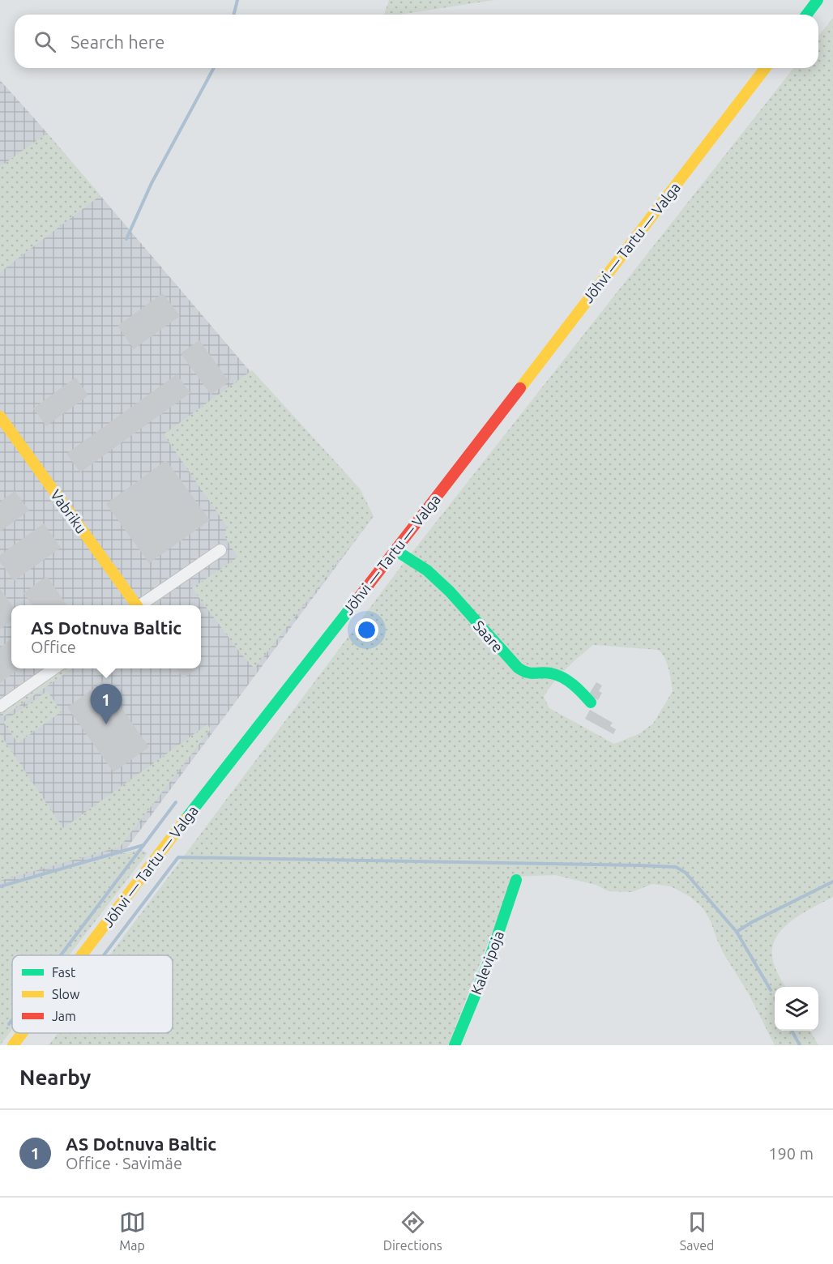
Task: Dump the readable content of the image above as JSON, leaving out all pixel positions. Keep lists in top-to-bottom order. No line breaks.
{"streets":{"main road":["Jõhvi — Tartu — Valga","Vabriku","Saare","Kalevipoja"]},"crossings":[["Jõhvi — Tartu — Valga","Saare"]],"legend":["Fast","Slow","Jam"],"page":{"search":"Search here","popup":["AS Dotnuva Baltic","Office"],"pins":"1","heading":"Nearby","list":[{"mark":"1","name":"AS Dotnuva Baltic","note":"Office · Savimäe","value":"190 m"}],"nav":["Map","Directions","Saved"]}}
